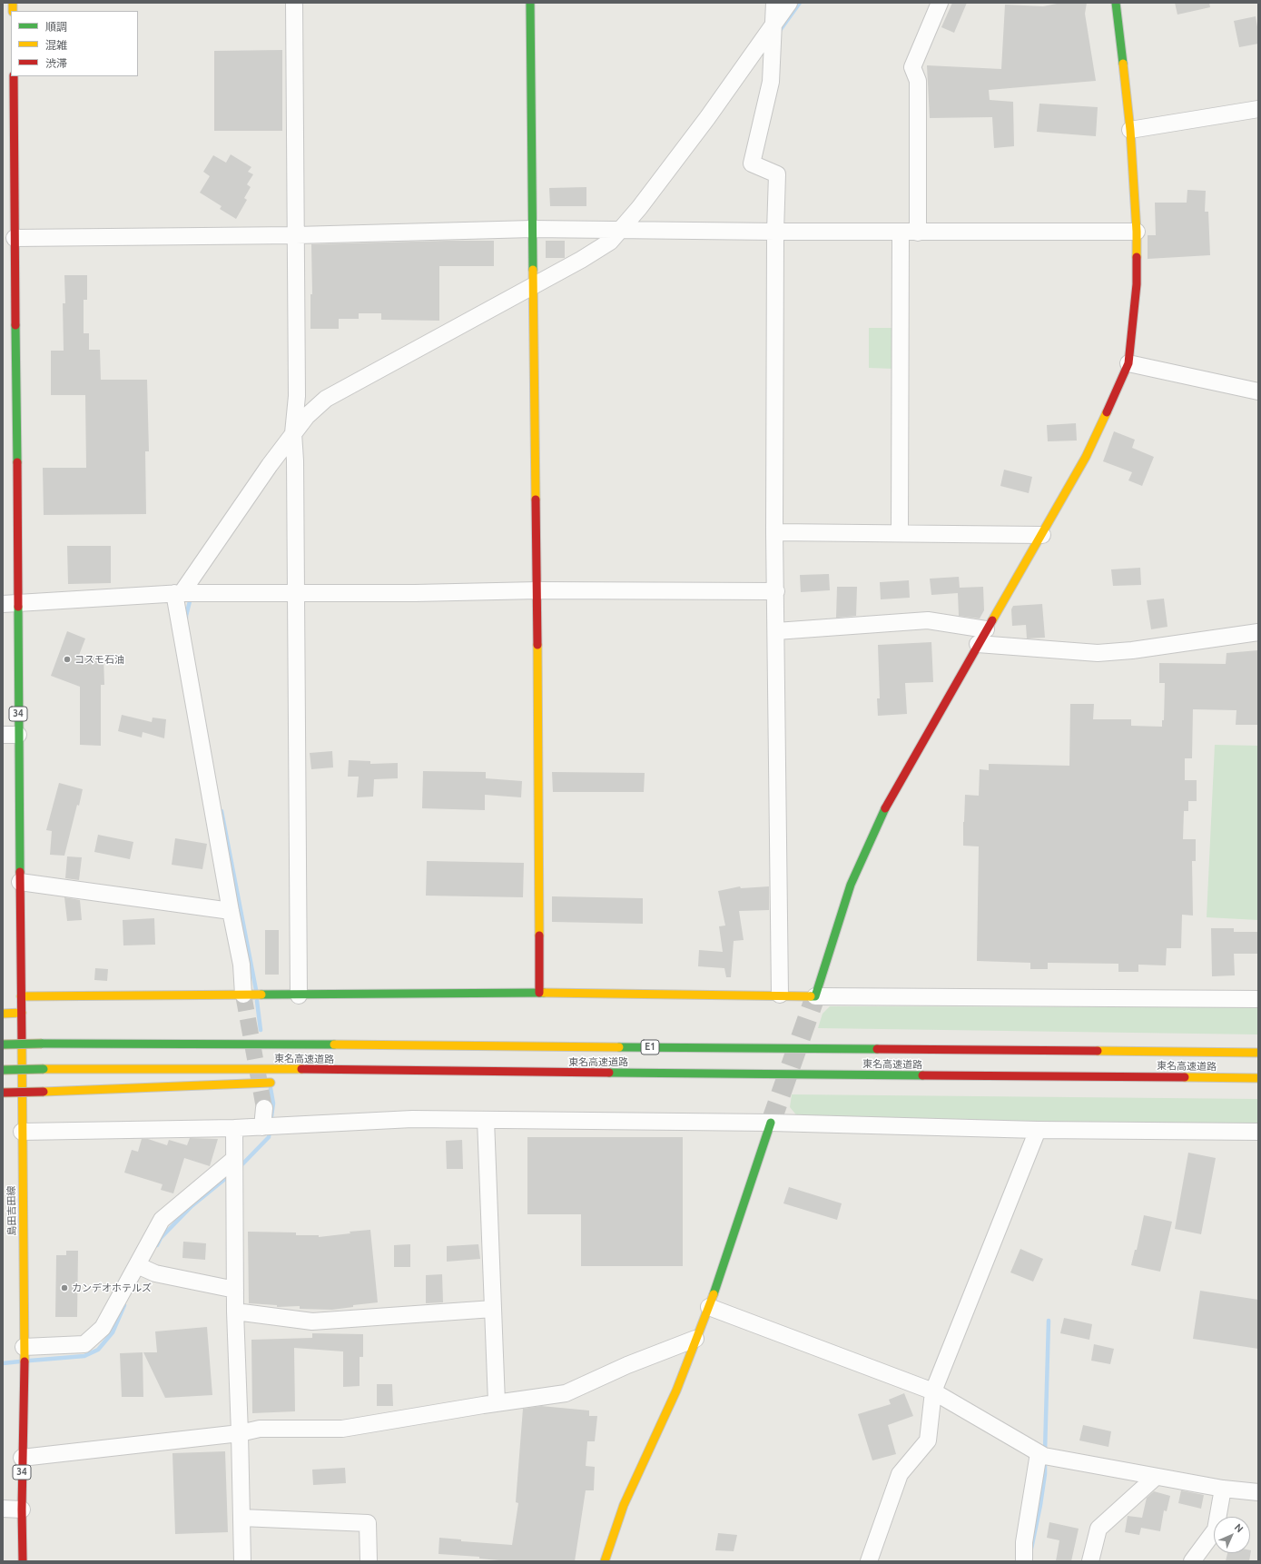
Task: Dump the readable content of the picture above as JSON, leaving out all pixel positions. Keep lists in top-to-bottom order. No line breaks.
{"streets":{"main road":["34","E1","東名高速道路","島田吉田線"]},"places":["コスモ石油","カンデオホテルズ"],"legend":["順調","混雑","渋滞"],"north":"top right"}
